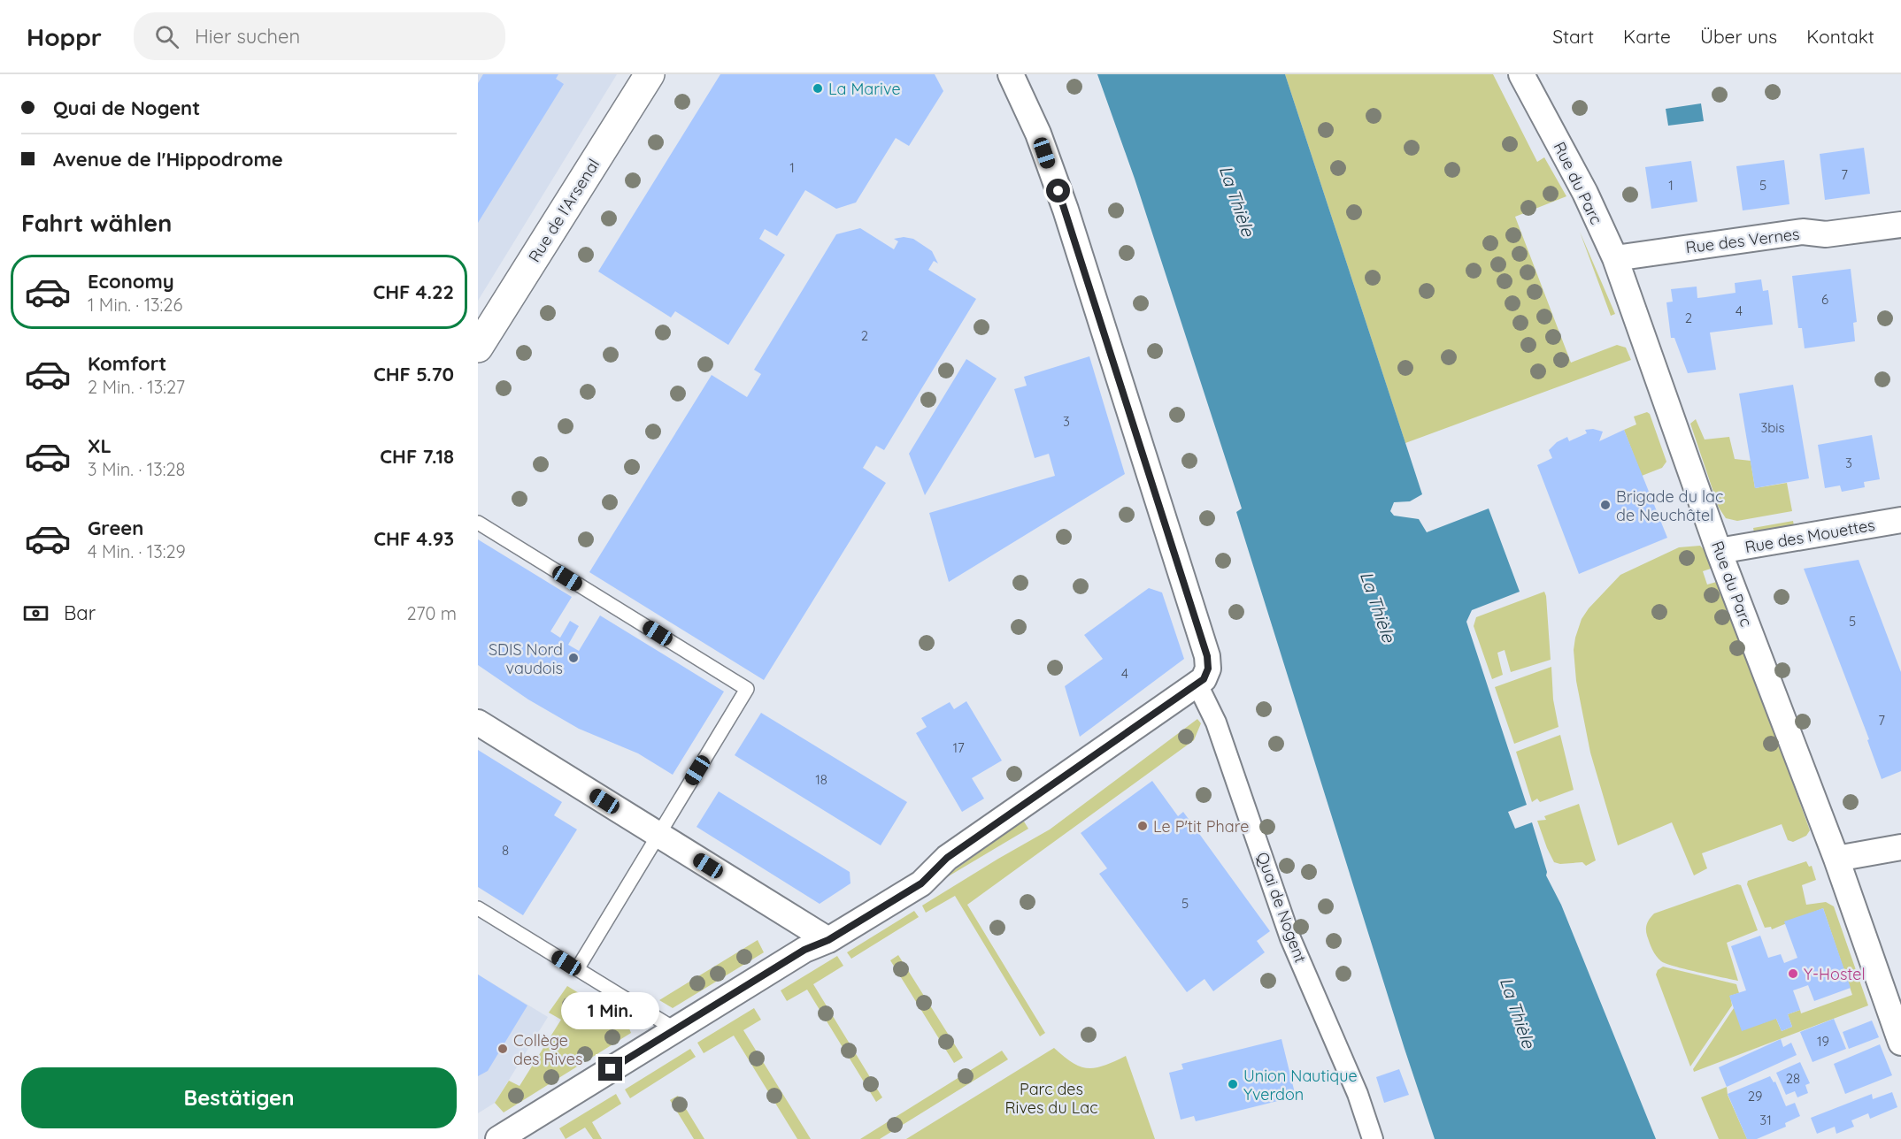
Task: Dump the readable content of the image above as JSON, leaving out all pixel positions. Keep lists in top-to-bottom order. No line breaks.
{"streets":{"street":["Rue du Parc","Rue de l'Arsenal","Rue des Vernes","Rue des Mouettes","Quai de Nogent"]},"crossings":[["Rue du Parc","Rue des Vernes"],["Rue du Parc","Rue des Mouettes"]],"water":["La Thièle"],"parks":["Parc des Rives du Lac"],"places":["La Marive","Brigade du lac de Neuchâtel","SDIS Nord vaudois","Le P'tit Phare","Y-Hostel","Collège des Rives","Union Nautique Yverdon"],"house_numbers":["1","7","1","5","6","4","2","2","3","3bis","3","5","4","7","17","18","8","5","19","28","29","31"],"page":{"header":"Hoppr","search":"Hier suchen","nav":["Start","Karte","Über uns","Kontakt"],"banner":["Quai de Nogent","Avenue de l'Hippodrome"],"heading":"Fahrt wählen","list":[{"name":"Economy","note":"1 Min. · 13:26","value":"CHF 4.22"},{"name":"Komfort","note":"2 Min. · 13:27","value":"CHF 5.70"},{"name":"XL","note":"3 Min. · 13:28","value":"CHF 7.18"},{"name":"Green","note":"4 Min. · 13:29","value":"CHF 4.93"}],"pay":["Bar","270 m"],"bubble":"1 Min.","buttons":"Bestätigen"}}
